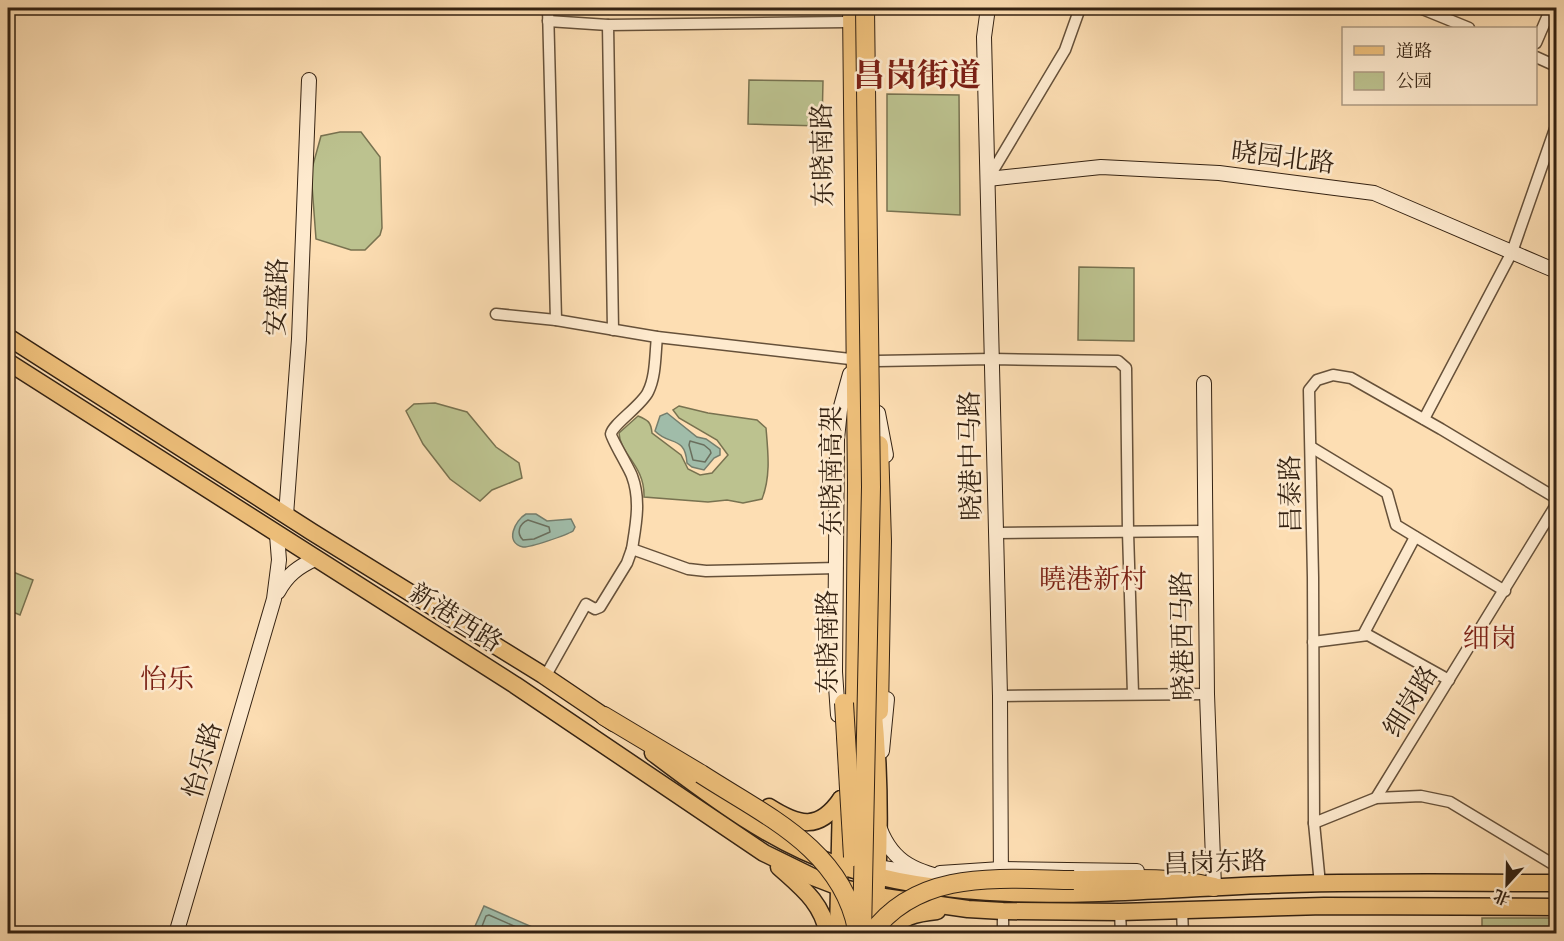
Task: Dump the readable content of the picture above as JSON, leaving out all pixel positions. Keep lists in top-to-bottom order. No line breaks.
{"streets":{"highway":["东晓南高架"],"main road":["东晓南路","新港西路","昌岗东路"],"street":["晓园北路","安盛路","晓港中马路","昌泰路","晓港西马路","细岗路","怡乐路"]},"crossings":[["东晓南路","东晓南高架"],["东晓南路","新港西路"],["东晓南路","昌岗东路"],["晓园北路","晓港中马路"],["安盛路","新港西路"],["晓港中马路","昌岗东路"],["东晓南高架","新港西路"],["东晓南高架","昌岗东路"],["昌泰路","昌岗东路"],["新港西路","昌岗东路"],["晓港西马路","昌岗东路"]],"districts":["昌岗街道","曉港新村","细岗","怡乐"],"legend":["道路","公园"],"north":"bottom"}
